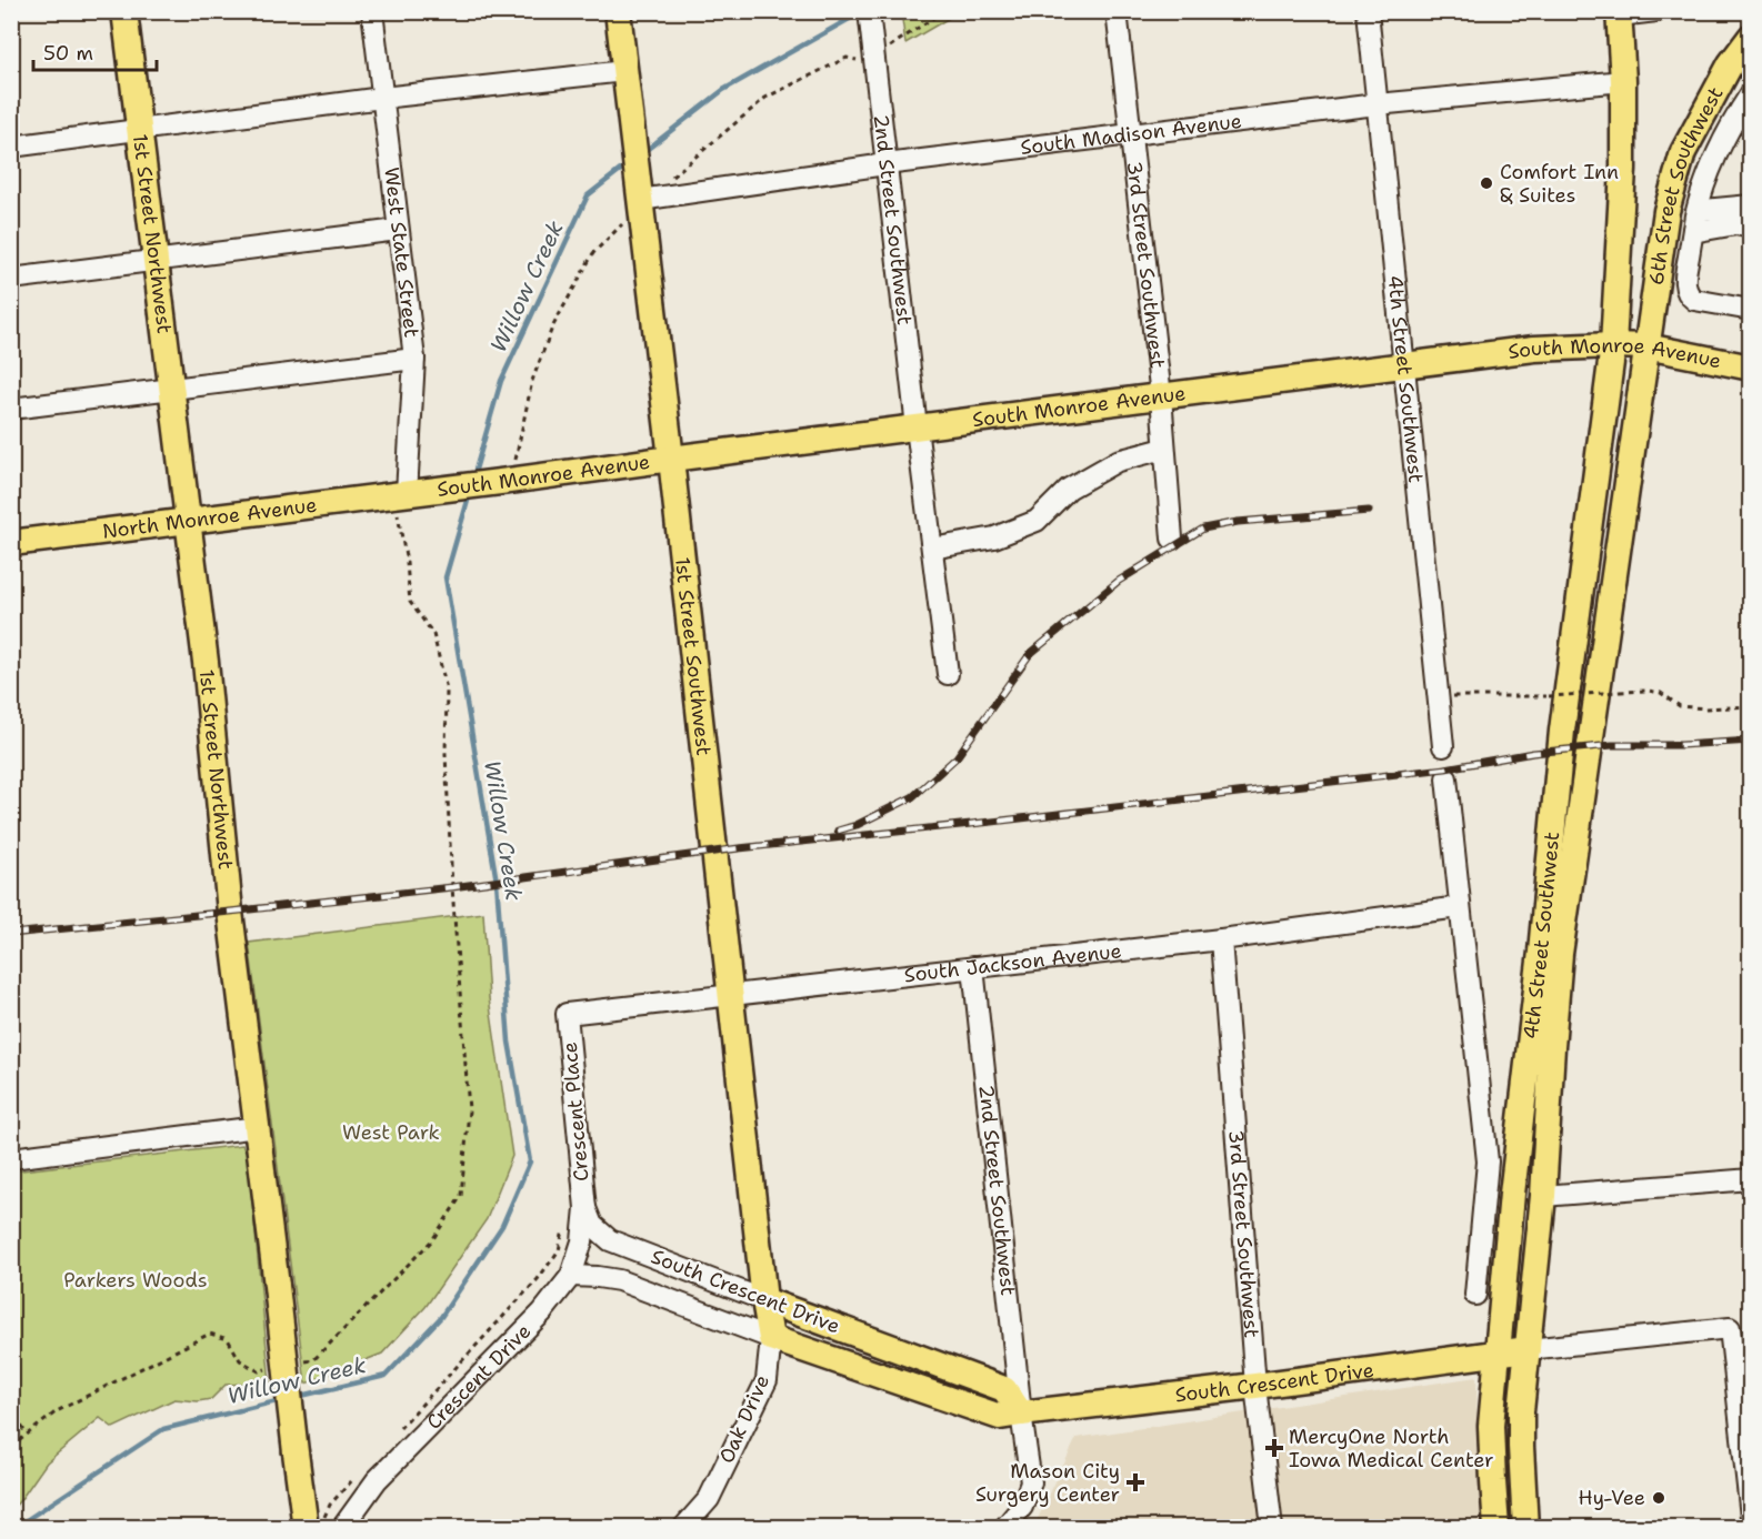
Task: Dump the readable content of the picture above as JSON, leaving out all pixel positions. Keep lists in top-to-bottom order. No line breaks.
{"streets":{"main road":["6th Street Southwest","1st Street Northwest","South Monroe Avenue","4th Street Southwest","North Monroe Avenue","1st Street Southwest","South Crescent Drive","Oak Drive"],"street":["South Madison Avenue","2nd Street Southwest","West State Street","3rd Street Southwest","South Jackson Avenue","Crescent Place","Crescent Drive"]},"crossings":[["South Madison Avenue","2nd Street Southwest"],["South Madison Avenue","3rd Street Southwest"],["South Madison Avenue","4th Street Southwest"],["South Madison Avenue","1st Street Southwest"],["6th Street Southwest","South Monroe Avenue"],["6th Street Southwest","4th Street Southwest"],["2nd Street Southwest","South Monroe Avenue"],["2nd Street Southwest","South Jackson Avenue"],["2nd Street Southwest","South Crescent Drive"],["1st Street Northwest","North Monroe Avenue"],["West State Street","South Monroe Avenue"],["West State Street","North Monroe Avenue"],["3rd Street Southwest","South Monroe Avenue"],["3rd Street Southwest","South Jackson Avenue"],["3rd Street Southwest","South Crescent Drive"],["South Monroe Avenue","4th Street Southwest"],["South Monroe Avenue","North Monroe Avenue"],["South Monroe Avenue","1st Street Southwest"],["4th Street Southwest","South Crescent Drive"],["1st Street Southwest","South Jackson Avenue"],["1st Street Southwest","South Crescent Drive"],["1st Street Southwest","Oak Drive"],["South Jackson Avenue","Crescent Place"],["Crescent Place","South Crescent Drive"],["Crescent Place","Crescent Drive"],["South Crescent Drive","Crescent Drive"],["South Crescent Drive","Oak Drive"]],"water":["Willow Creek"],"parks":["West Park","Parkers Woods"],"places":{"other":["Comfort Inn & Suites","Hy-Vee"],"health":["MercyOne North Iowa Medical Center","Mason City Surgery Center"]},"scale_bar":"50 m"}
